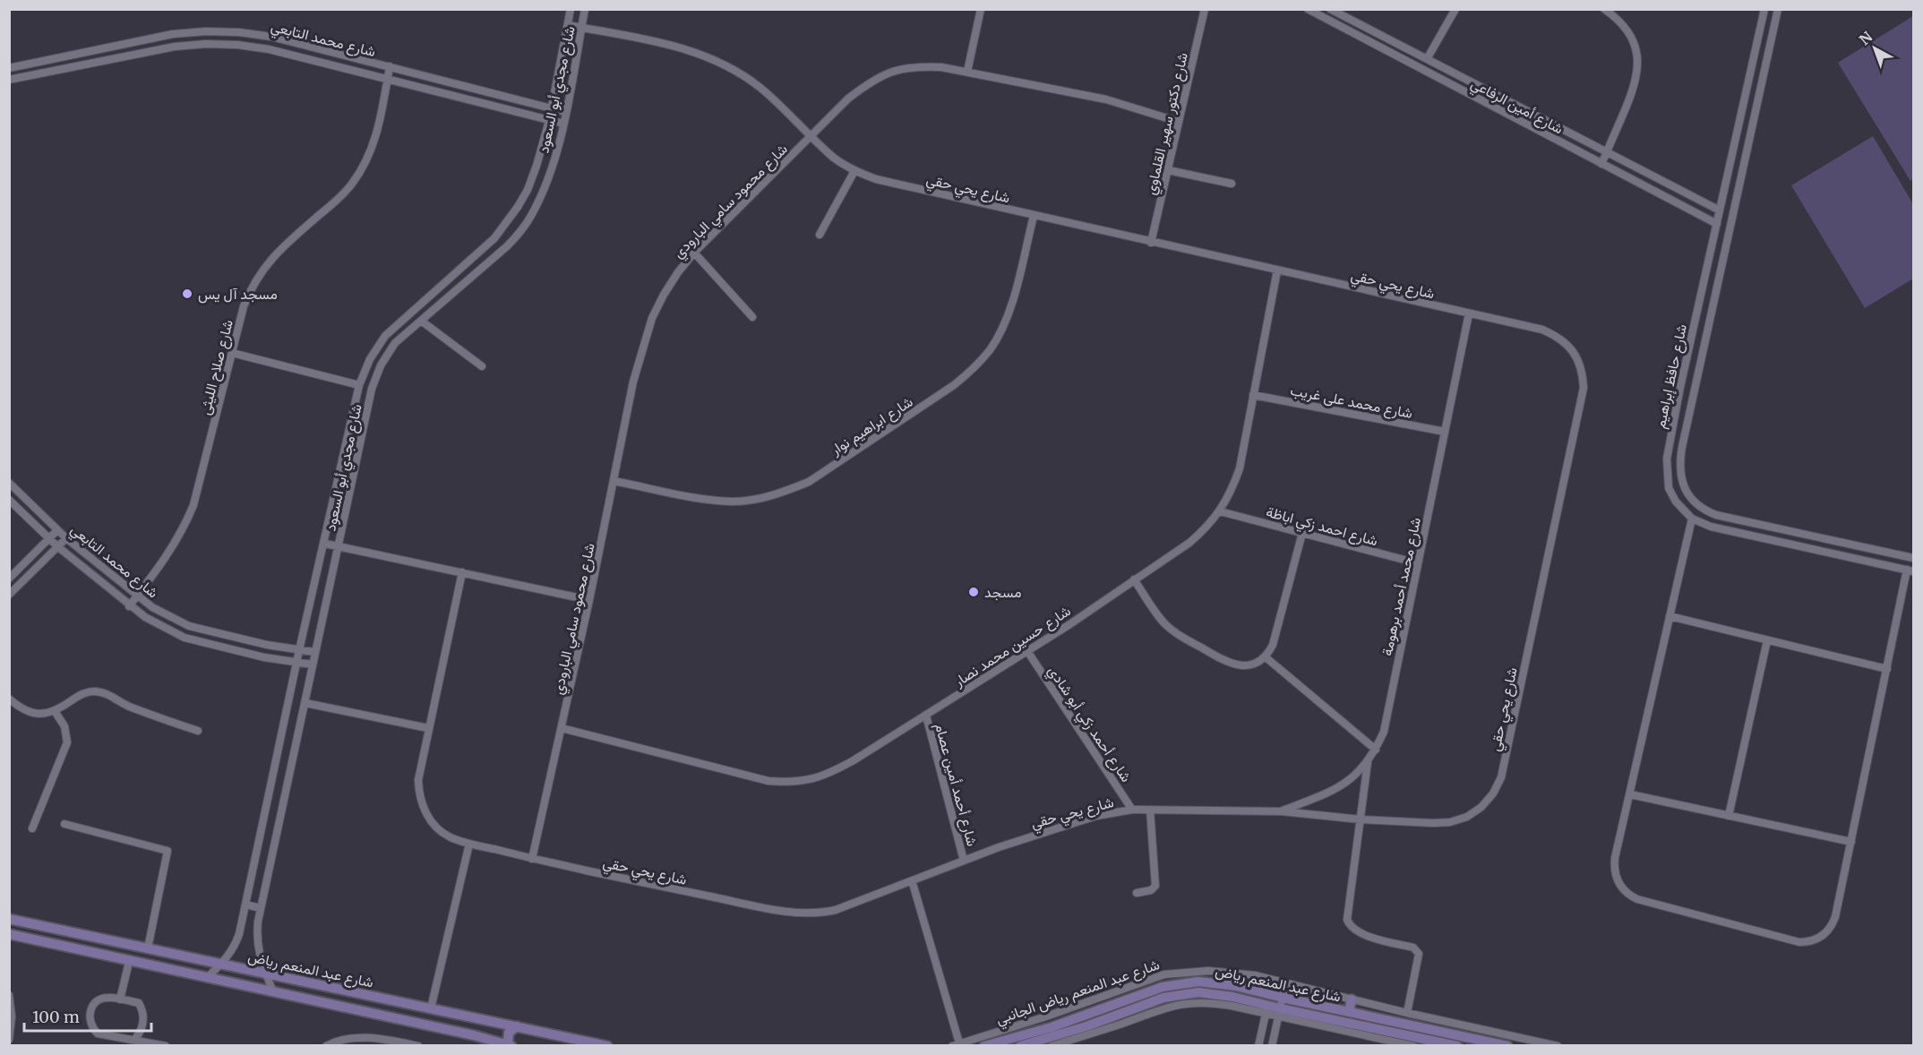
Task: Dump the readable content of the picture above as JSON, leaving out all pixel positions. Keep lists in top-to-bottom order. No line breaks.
{"streets":{"street":["شارع محمد التابعي","شارع مجدي أبو السعود","شارع أمين الرفاعي","شارع دكتور سهير القلماوي","شارع يحي حقي","شارع محمود سامي البارودي","شارع صلاح الليثى","شارع حافظ إبراهيم","شارع محمد على غريب","شارع ابراهيم نوار","شارع احمد زكي اباظة","شارع محمد أحمد برهومة","شارع حسين محمد نصار","شارع أحمد زكي أبو شادي","شارع أحمد أمين عصام","شارع عبد المنعم رياض","شارع عبد المنعم رياض الجانبي"]},"crossings":[["شارع محمد التابعي","شارع مجدي أبو السعود"],["شارع محمد التابعي","شارع صلاح الليثى"],["شارع مجدي أبو السعود","شارع يحي حقي"],["شارع مجدي أبو السعود","شارع عبد المنعم رياض"],["شارع أمين الرفاعي","شارع حافظ إبراهيم"],["شارع دكتور سهير القلماوي","شارع يحي حقي"],["شارع دكتور سهير القلماوي","شارع محمود سامي البارودي"],["شارع يحي حقي","شارع محمود سامي البارودي"],["شارع يحي حقي","شارع ابراهيم نوار"],["شارع يحي حقي","شارع محمد أحمد برهومة"],["شارع يحي حقي","شارع حسين محمد نصار"],["شارع يحي حقي","شارع أحمد زكي أبو شادي"],["شارع يحي حقي","شارع أحمد أمين عصام"],["شارع محمود سامي البارودي","شارع ابراهيم نوار"],["شارع محمود سامي البارودي","شارع حسين محمد نصار"],["شارع محمد على غريب","شارع محمد أحمد برهومة"],["شارع محمد على غريب","شارع حسين محمد نصار"],["شارع احمد زكي اباظة","شارع محمد أحمد برهومة"],["شارع احمد زكي اباظة","شارع حسين محمد نصار"],["شارع حسين محمد نصار","شارع أحمد زكي أبو شادي"],["شارع حسين محمد نصار","شارع أحمد أمين عصام"]],"places":["مسجد آل يس","مسجد"],"scale_bar":"100 m","north":"top left"}
